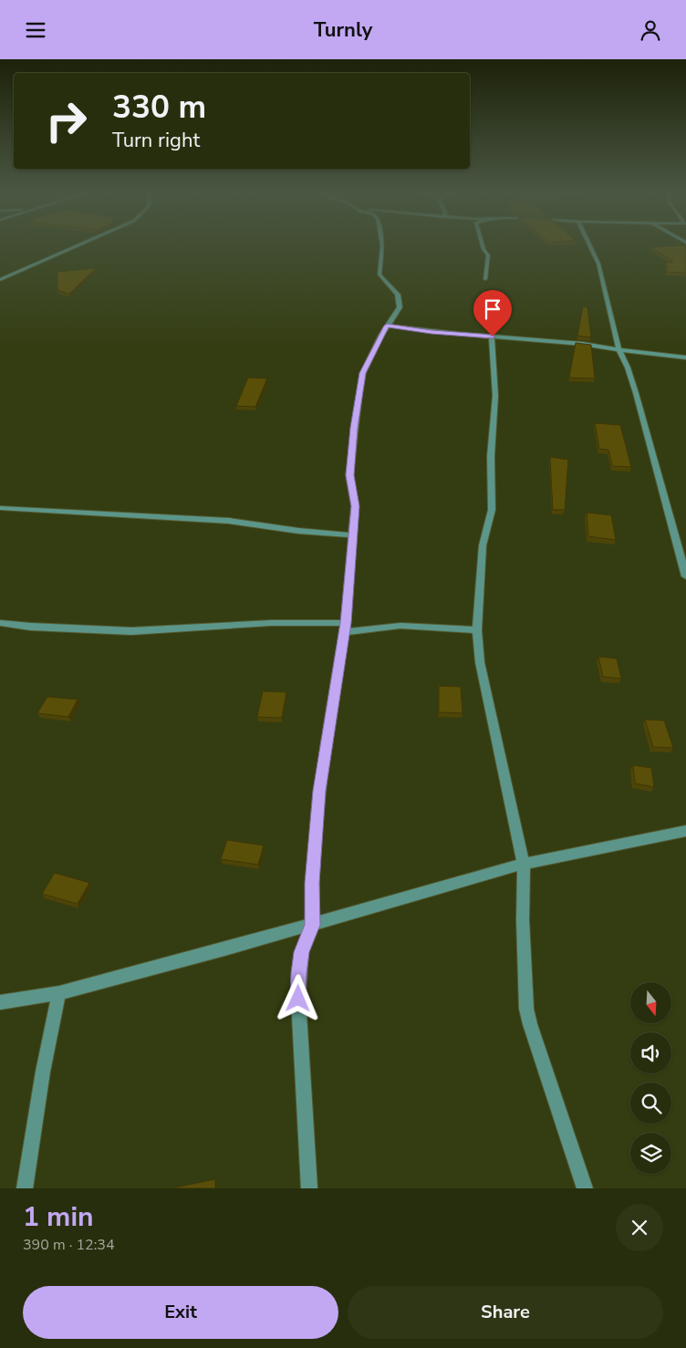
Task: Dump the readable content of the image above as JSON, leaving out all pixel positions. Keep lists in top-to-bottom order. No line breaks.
{"north":"bottom","page":{"header":"Turnly","turn":["330 m","Turn right"],"heading":["1 min","390 m · 12:34"],"buttons":["Exit","Share"]}}
